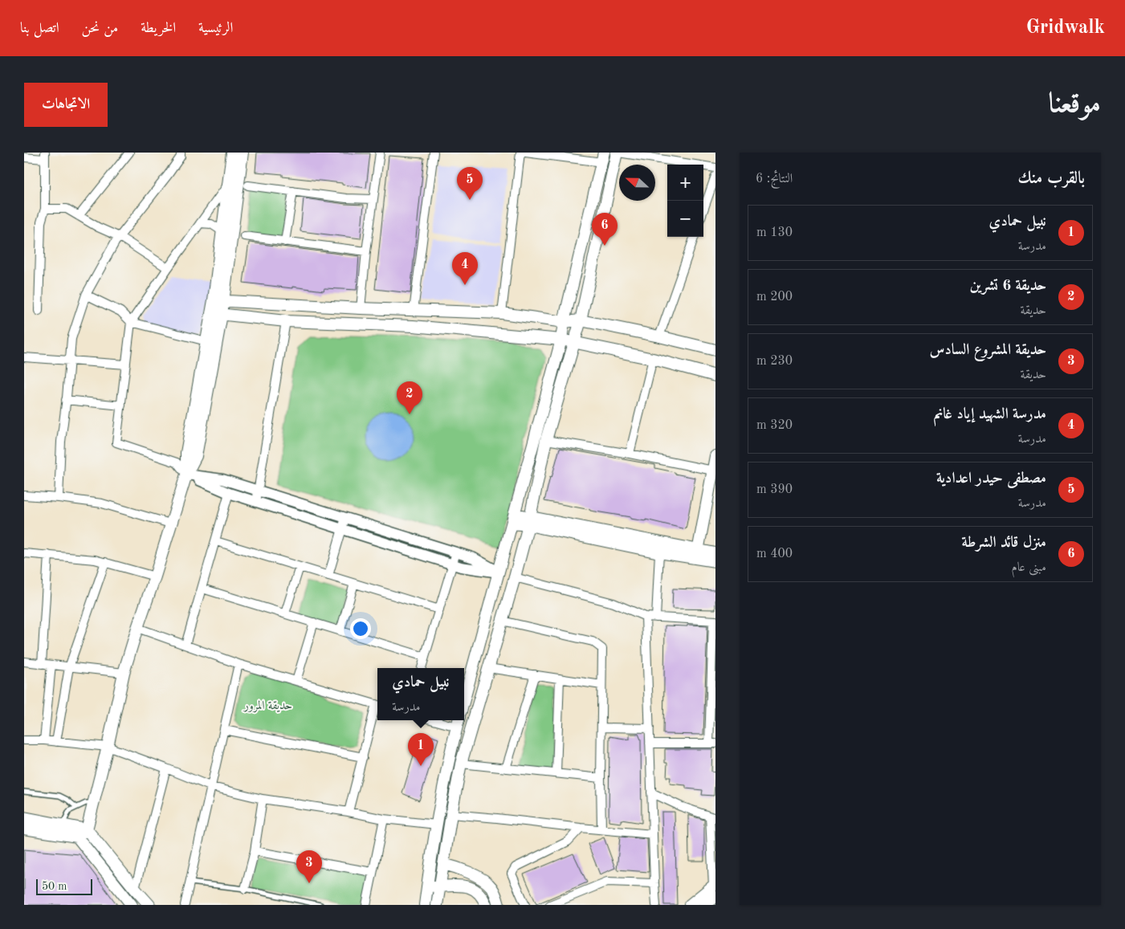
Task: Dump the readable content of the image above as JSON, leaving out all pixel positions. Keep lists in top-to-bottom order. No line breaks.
{"parks":["حديقة المرور"],"scale_bar":"50 m","north":"left","page":{"header":"Gridwalk","nav":["الرئيسية","الخريطة","من نحن","اتصل بنا"],"title":"موقعنا","buttons":"الاتجاهات","heading":["بالقرب منك","النتائج: 6"],"map_buttons":["+","−"],"pins":["5","6","4","2","1","3"],"list":[{"mark":"1","name":"نبيل حمادي","note":"مدرسة","value":"130 m"},{"mark":"2","name":"حديقة 6 تشرين","note":"حديقة","value":"200 m"},{"mark":"3","name":"حديقة المشروع السادس","note":"حديقة","value":"230 m"},{"mark":"4","name":"مدرسة الشهيد إياد غانم","note":"مدرسة","value":"320 m"},{"mark":"5","name":"مصطفى حيدر اعدادية","note":"مدرسة","value":"390 m"},{"mark":"6","name":"منزل قائد الشرطة","note":"مبنى عام","value":"400 m"}],"popup":["نبيل حمادي","مدرسة"],"scale":"50 m"}}
